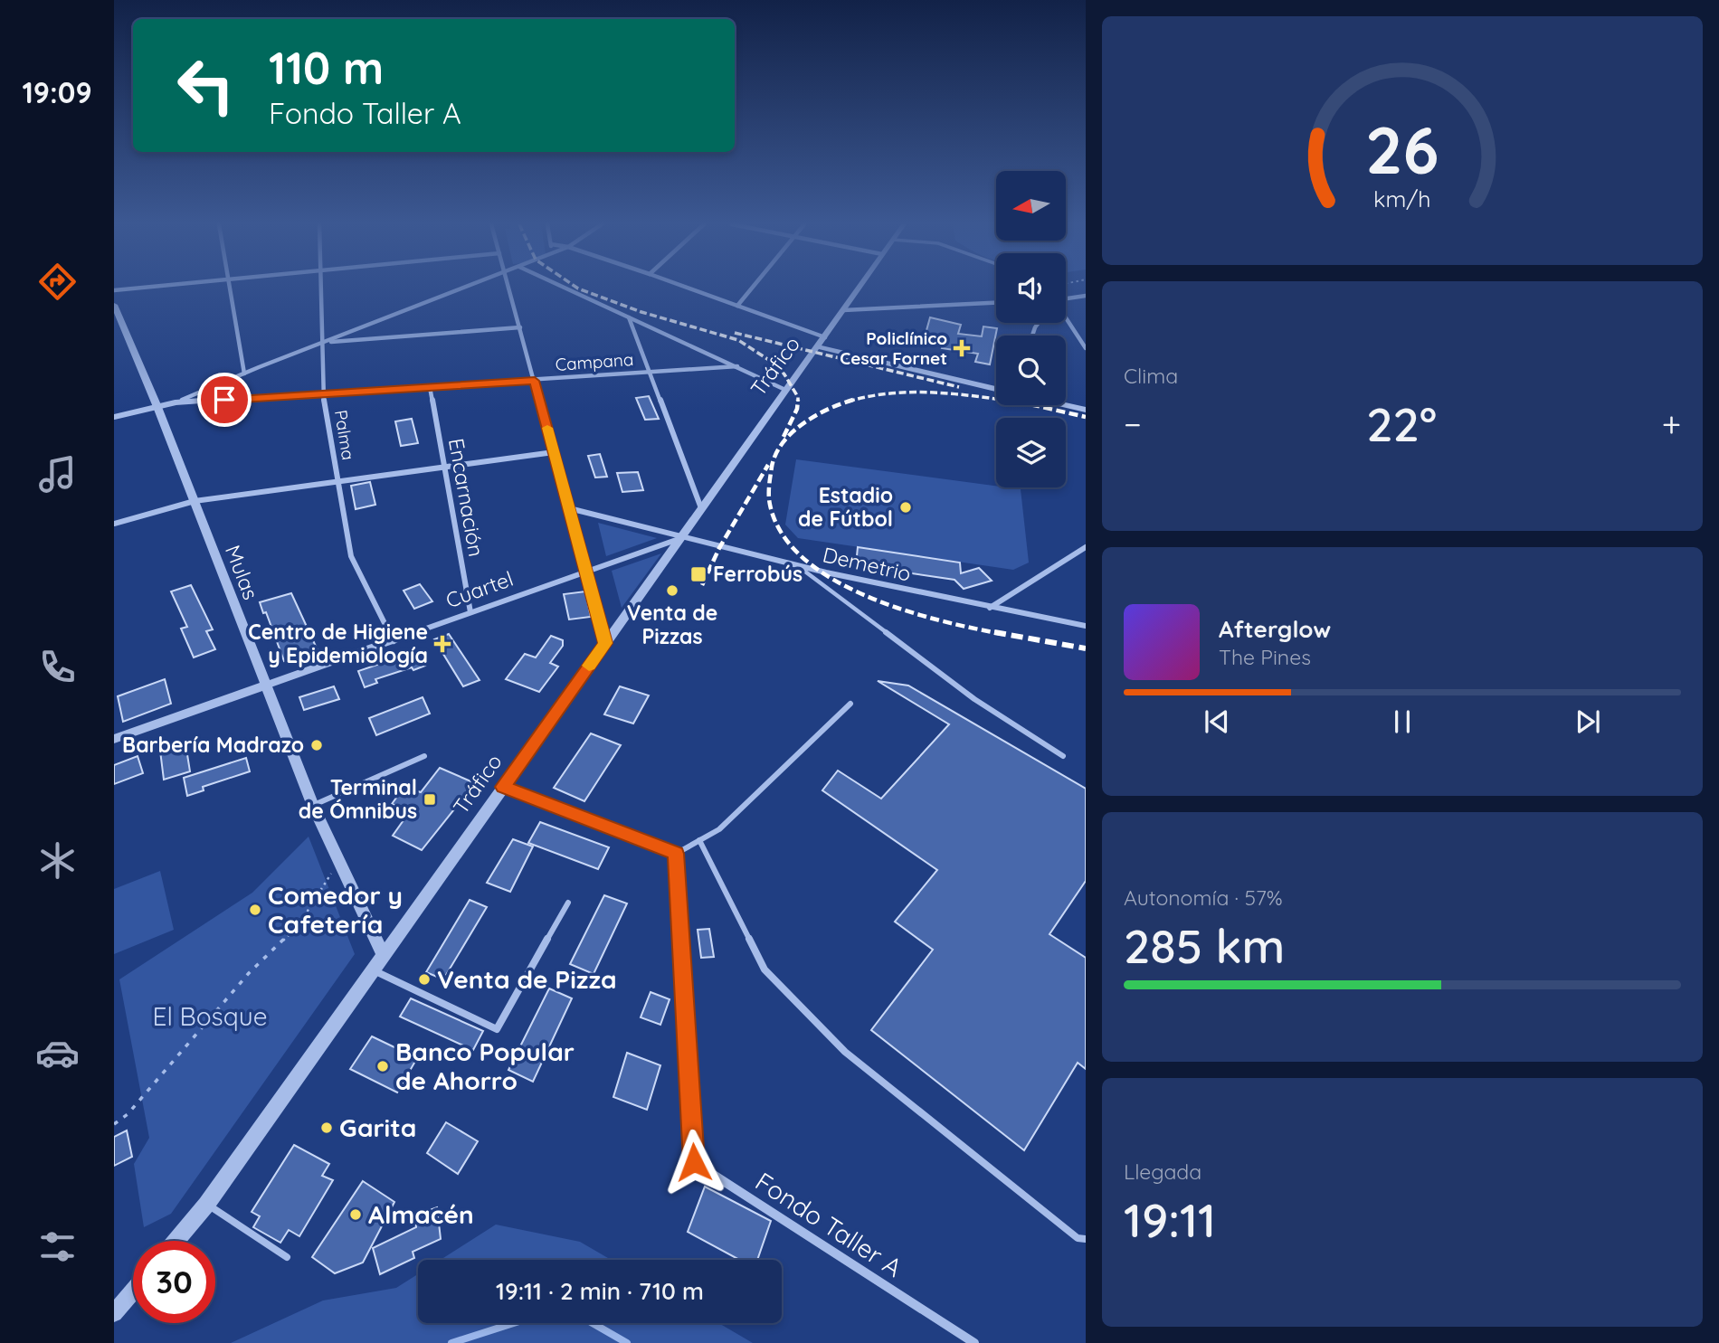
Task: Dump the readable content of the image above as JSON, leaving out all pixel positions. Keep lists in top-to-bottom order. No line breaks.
{"streets":{"street":["Campana","Tráfico","Palma","Encarnación","Demetrio","Mulas","Cuartel","Fondo Taller A"]},"crossings":[["Campana","Palma"],["Campana","Encarnación"],["Campana","Mulas"],["Tráfico","Demetrio"],["Tráfico","Mulas"],["Tráfico","Cuartel"],["Palma","Cuartel"],["Encarnación","Cuartel"],["Demetrio","Cuartel"],["Mulas","Cuartel"]],"parks":["El Bosque"],"places":{"health":["Policlínico Cesar Fornet","Centro de Higiene y Epidemiología"],"other":["Estadio de Fútbol","Venta de Pizzas","Barbería Madrazo","Comedor y Cafetería","Venta de Pizza","Banco Popular de Ahorro","Garita","Almacén"],"transit":["Ferrobús","Terminal de Ómnibus"]},"north":"left","page":{"tabs":"19:09","turn":["110 m","Fondo Taller A"],"tile":["Clima",["Autonomía · 57%","285 km"],["Llegada","19:11"]],"heat":["−","22°","+"],"song":["Afterglow","The Pines"],"limit":"30","trip":"19:11 · 2 min · 710 m","gauge":["26","km/h"]}}
